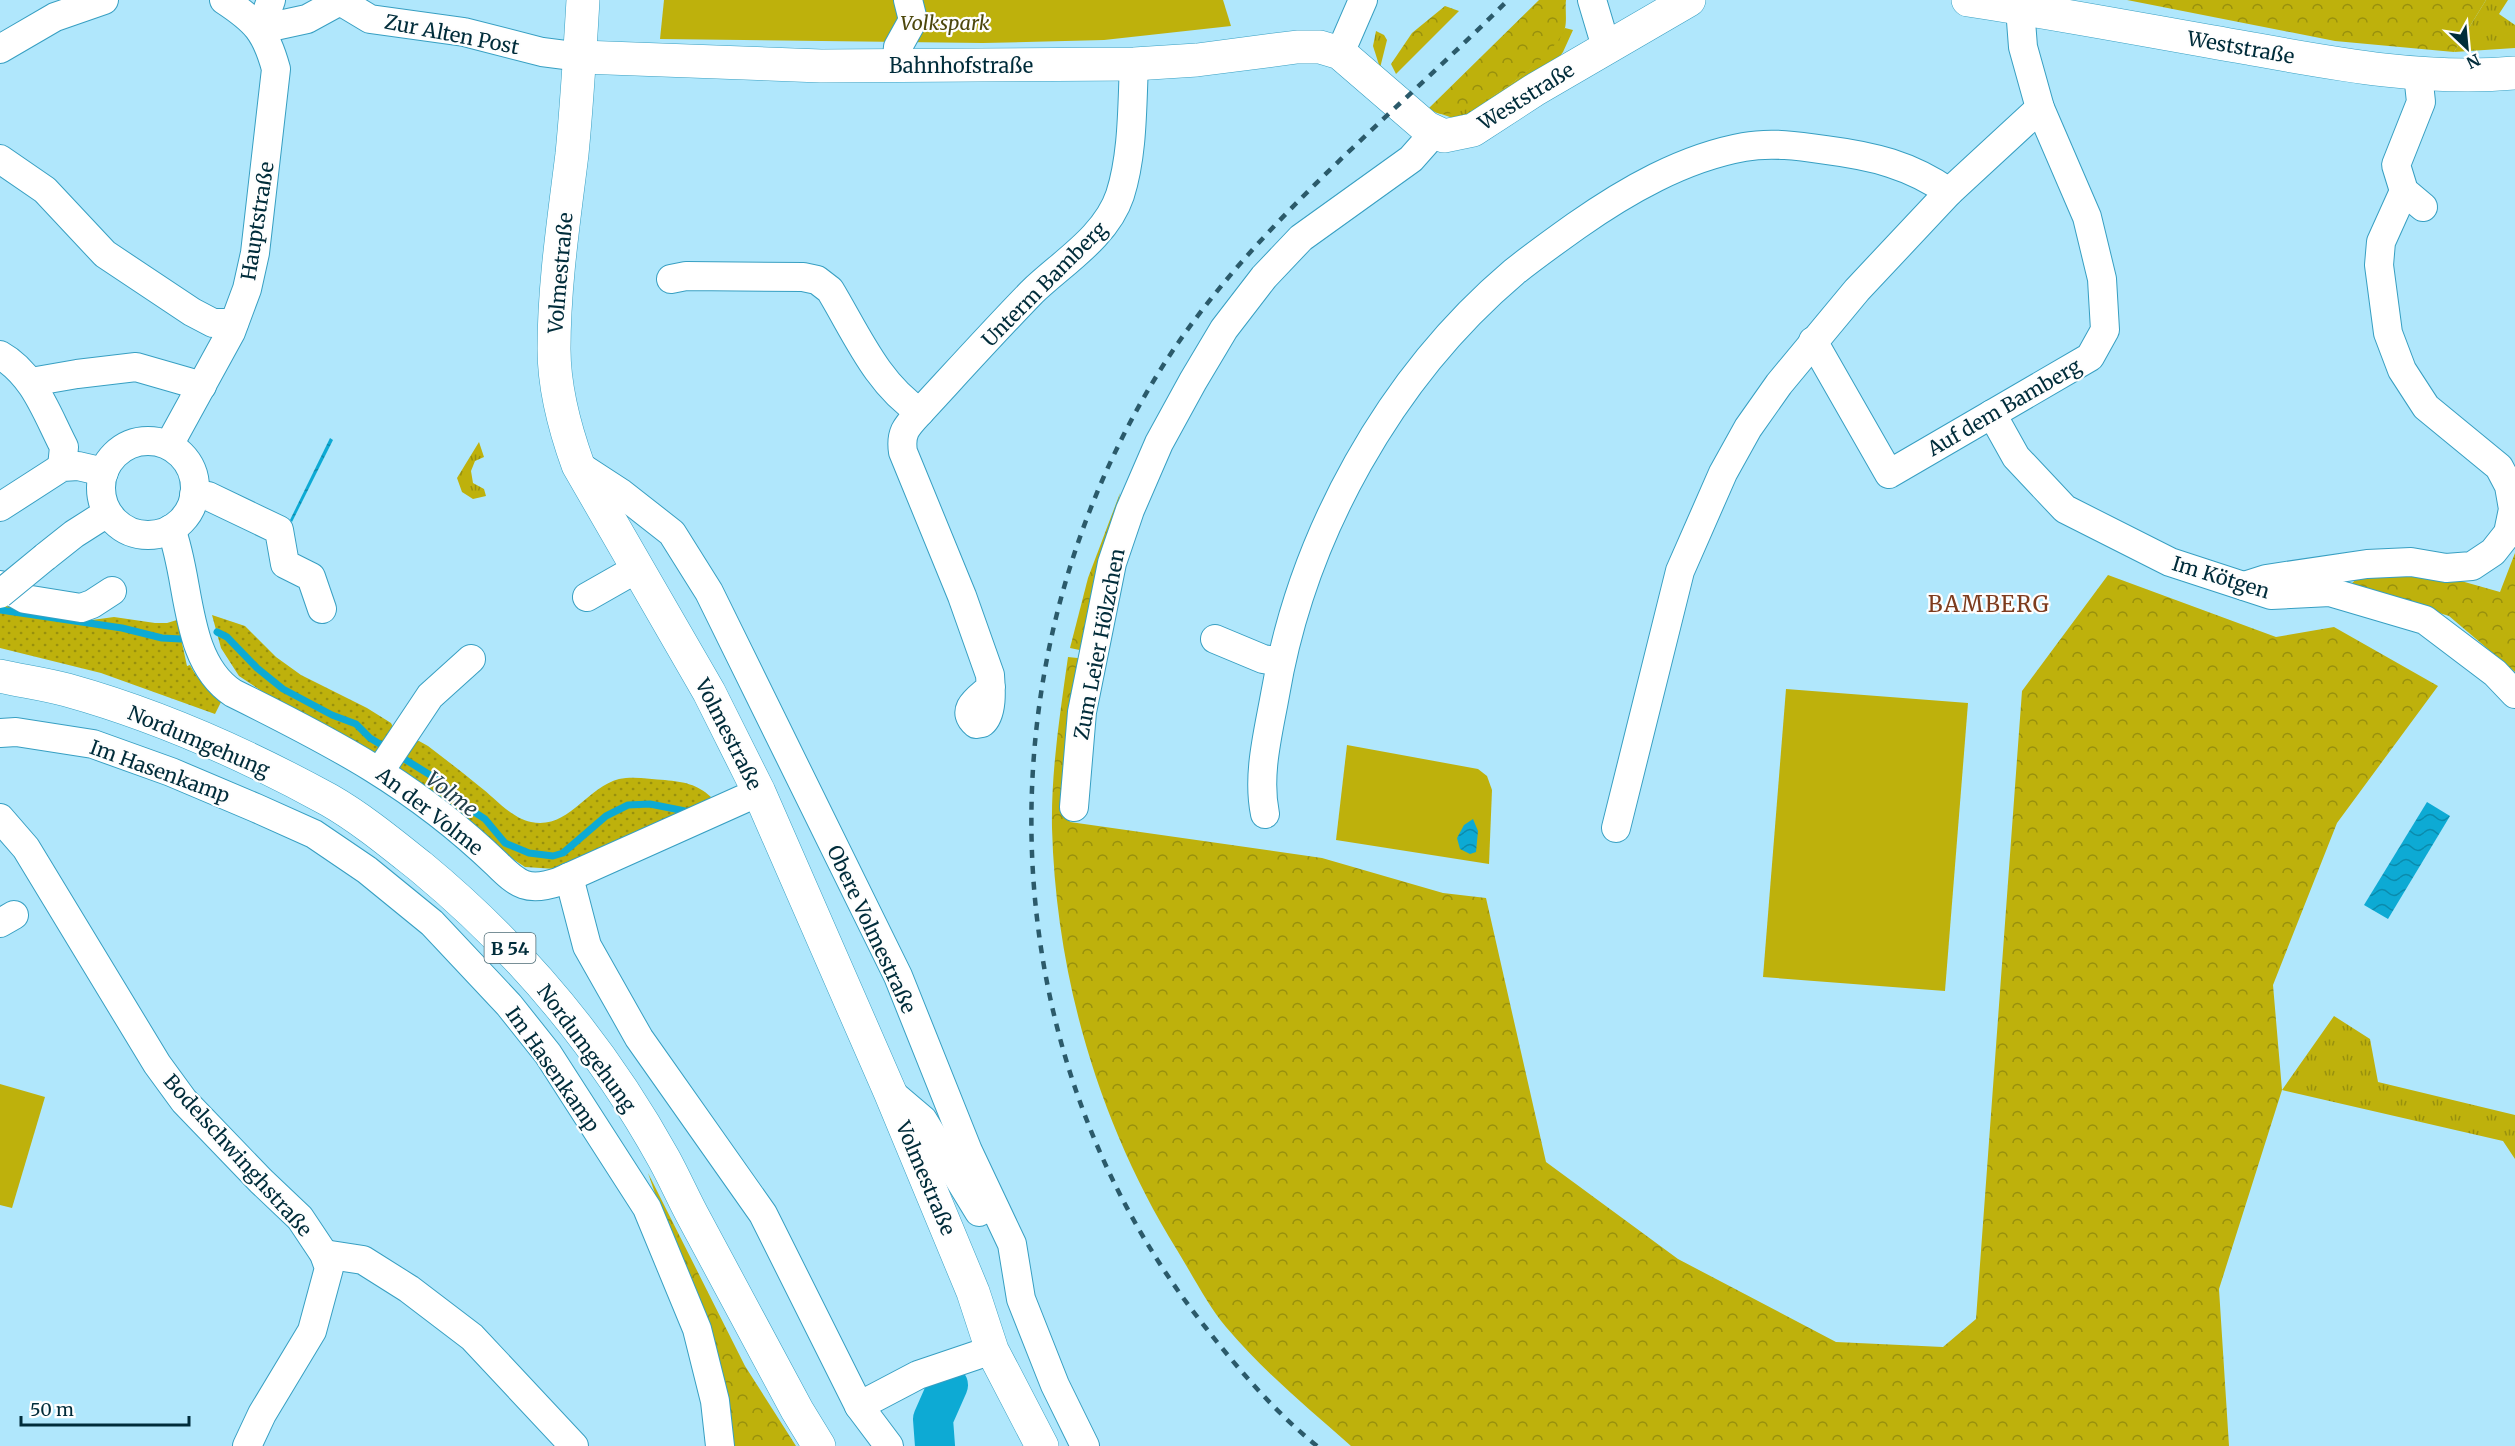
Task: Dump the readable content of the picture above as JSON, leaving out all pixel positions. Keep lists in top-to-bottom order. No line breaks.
{"streets":{"main road":["Weststraße","Bahnhofstraße","Volmestraße","Nordumgehung","B 54"],"street":["Zur Alten Post","Hauptstraße","Unterm Bamberg","Auf dem Bamberg","Im Kötgen","Zum Leier Hölzchen","Im Hasenkamp","An der Volme","Obere Volmestraße","Bodelschwinghstraße"]},"crossings":[["Zur Alten Post","Bahnhofstraße"],["Zur Alten Post","Hauptstraße"],["Zur Alten Post","Volmestraße"],["Weststraße","Auf dem Bamberg"],["Weststraße","Zum Leier Hölzchen"],["Bahnhofstraße","Volmestraße"],["Bahnhofstraße","Unterm Bamberg"],["Hauptstraße","An der Volme"],["Volmestraße","An der Volme"],["Volmestraße","Obere Volmestraße"],["Auf dem Bamberg","Im Kötgen"]],"districts":["BAMBERG"],"water":["Volme"],"parks":["Volkspark"],"scale_bar":"50 m","north":"bottom right"}
